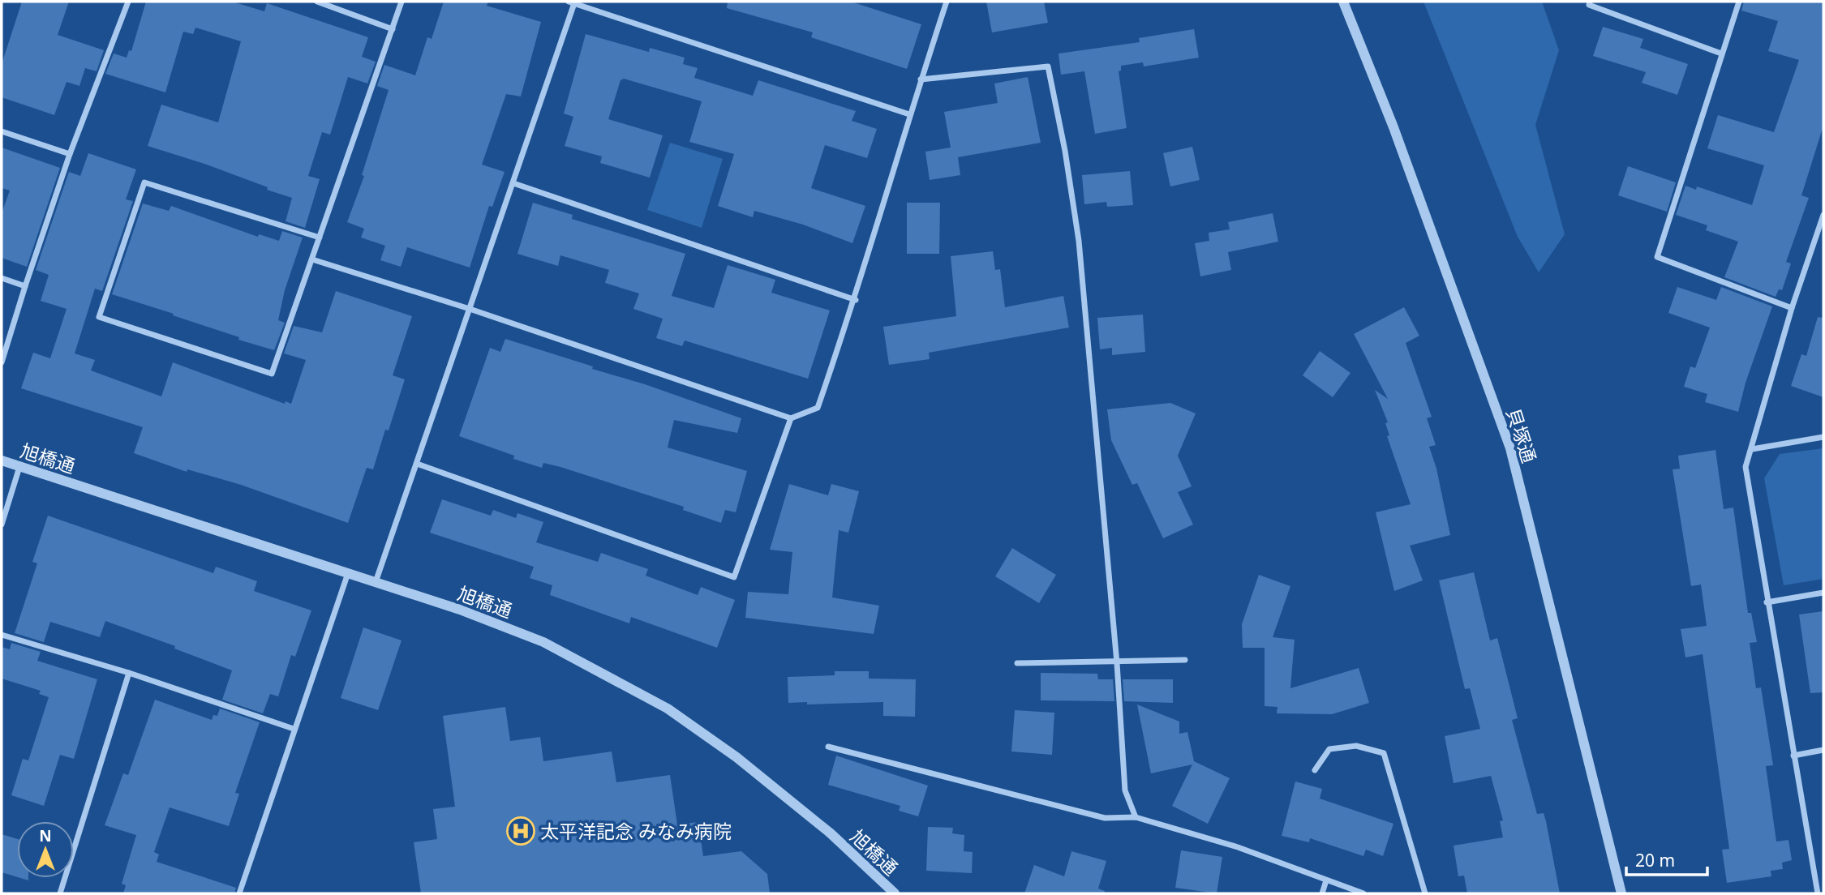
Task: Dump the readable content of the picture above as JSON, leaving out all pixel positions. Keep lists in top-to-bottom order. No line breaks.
{"streets":{"street":["貝塚通","旭橋通"]},"places":{"hospital":["太平洋記念 みなみ病院"]},"scale_bar":"20 m","north":"top"}
